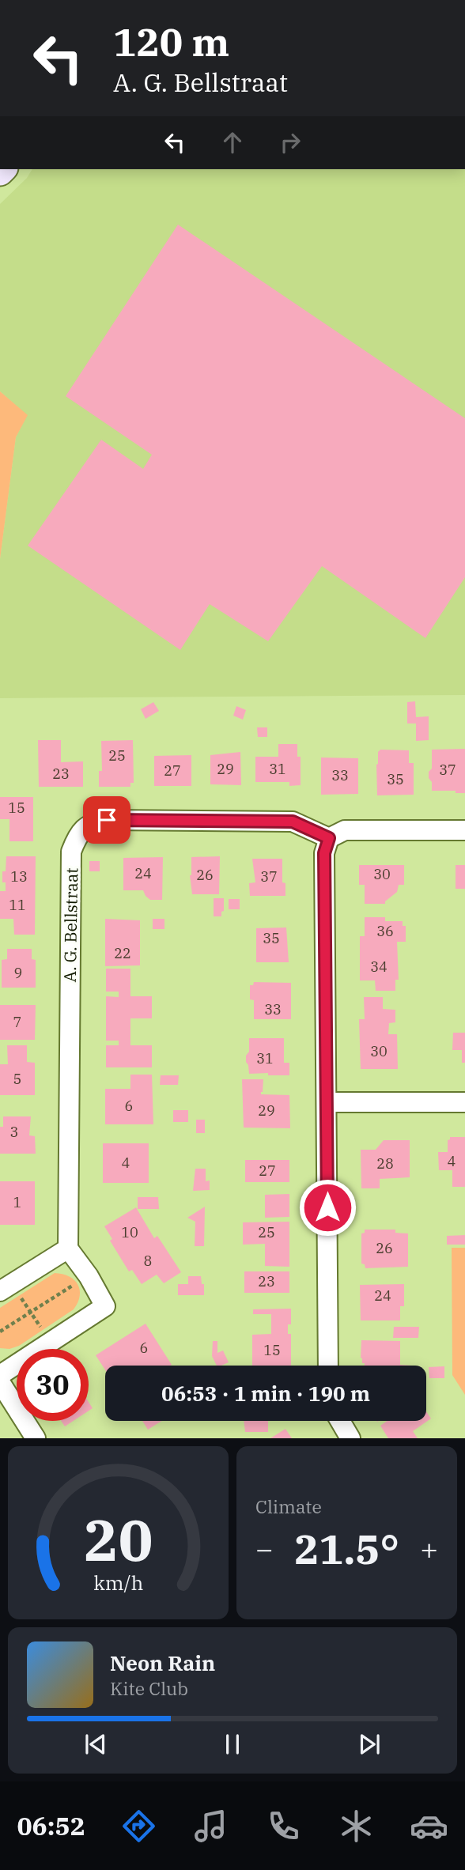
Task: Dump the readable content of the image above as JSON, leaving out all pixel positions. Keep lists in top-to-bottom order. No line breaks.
{"streets":{"street":["A. G. Bellstraat"]},"house_numbers":["25","29","31","37","27","23","33","35","15","24","30","26","13","37","11","36","35","22","34","9","33","7","30","31","5","6","29","3","4","4","28","27","1","10","25","26","8","23","24","6","15"],"page":{"turn":["120 m","A. G. Bellstraat"],"limit":"30","trip":"06:53 · 1 min · 190 m","tile":"Climate","heat":["−","21.5°","+"],"song":["Neon Rain","Kite Club"],"tabs":"06:52","gauge":["20","km/h"]}}
